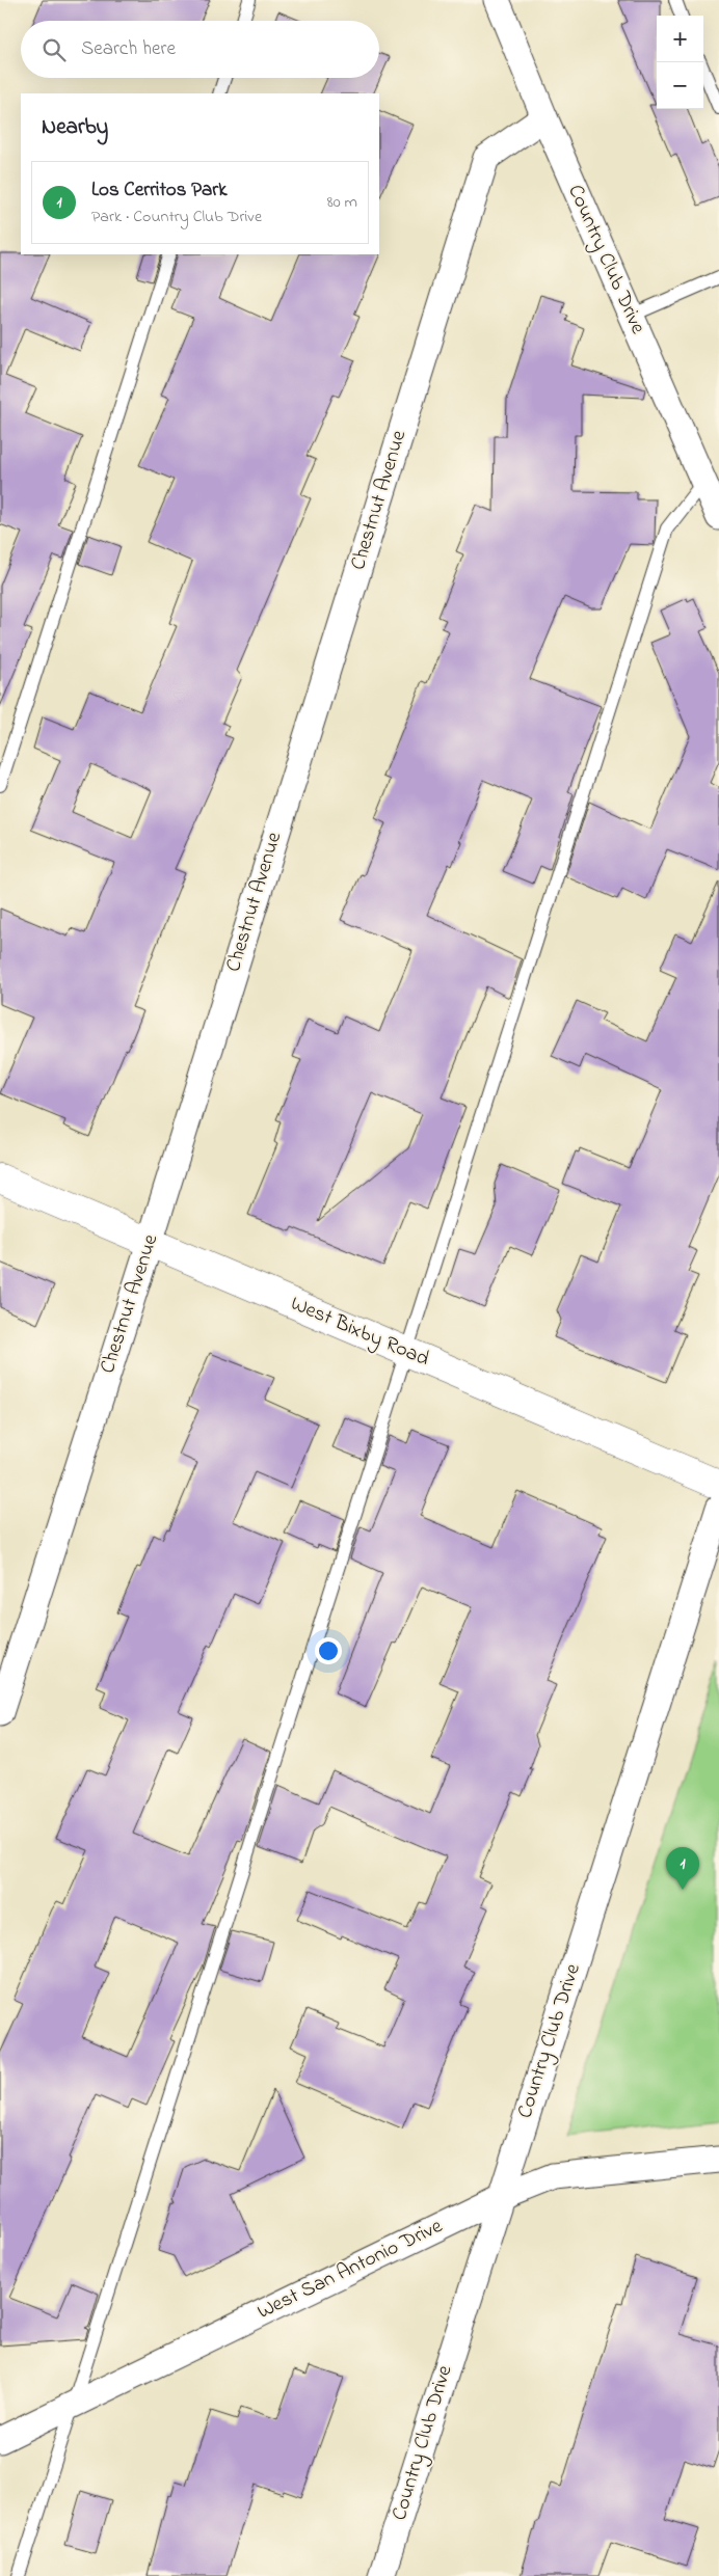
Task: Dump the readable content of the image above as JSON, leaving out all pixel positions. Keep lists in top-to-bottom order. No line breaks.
{"streets":{"street":["Country Club Drive","Chestnut Avenue","West Bixby Road","West San Antonio Drive"]},"crossings":[["Country Club Drive","Chestnut Avenue"],["Country Club Drive","West San Antonio Drive"],["Chestnut Avenue","West Bixby Road"]],"page":{"map_buttons":["+","−"],"search":"Search here","heading":"Nearby","list":[{"mark":"1","name":"Los Cerritos Park","note":"Park · Country Club Drive","value":"80 m"}],"pins":"1"}}
